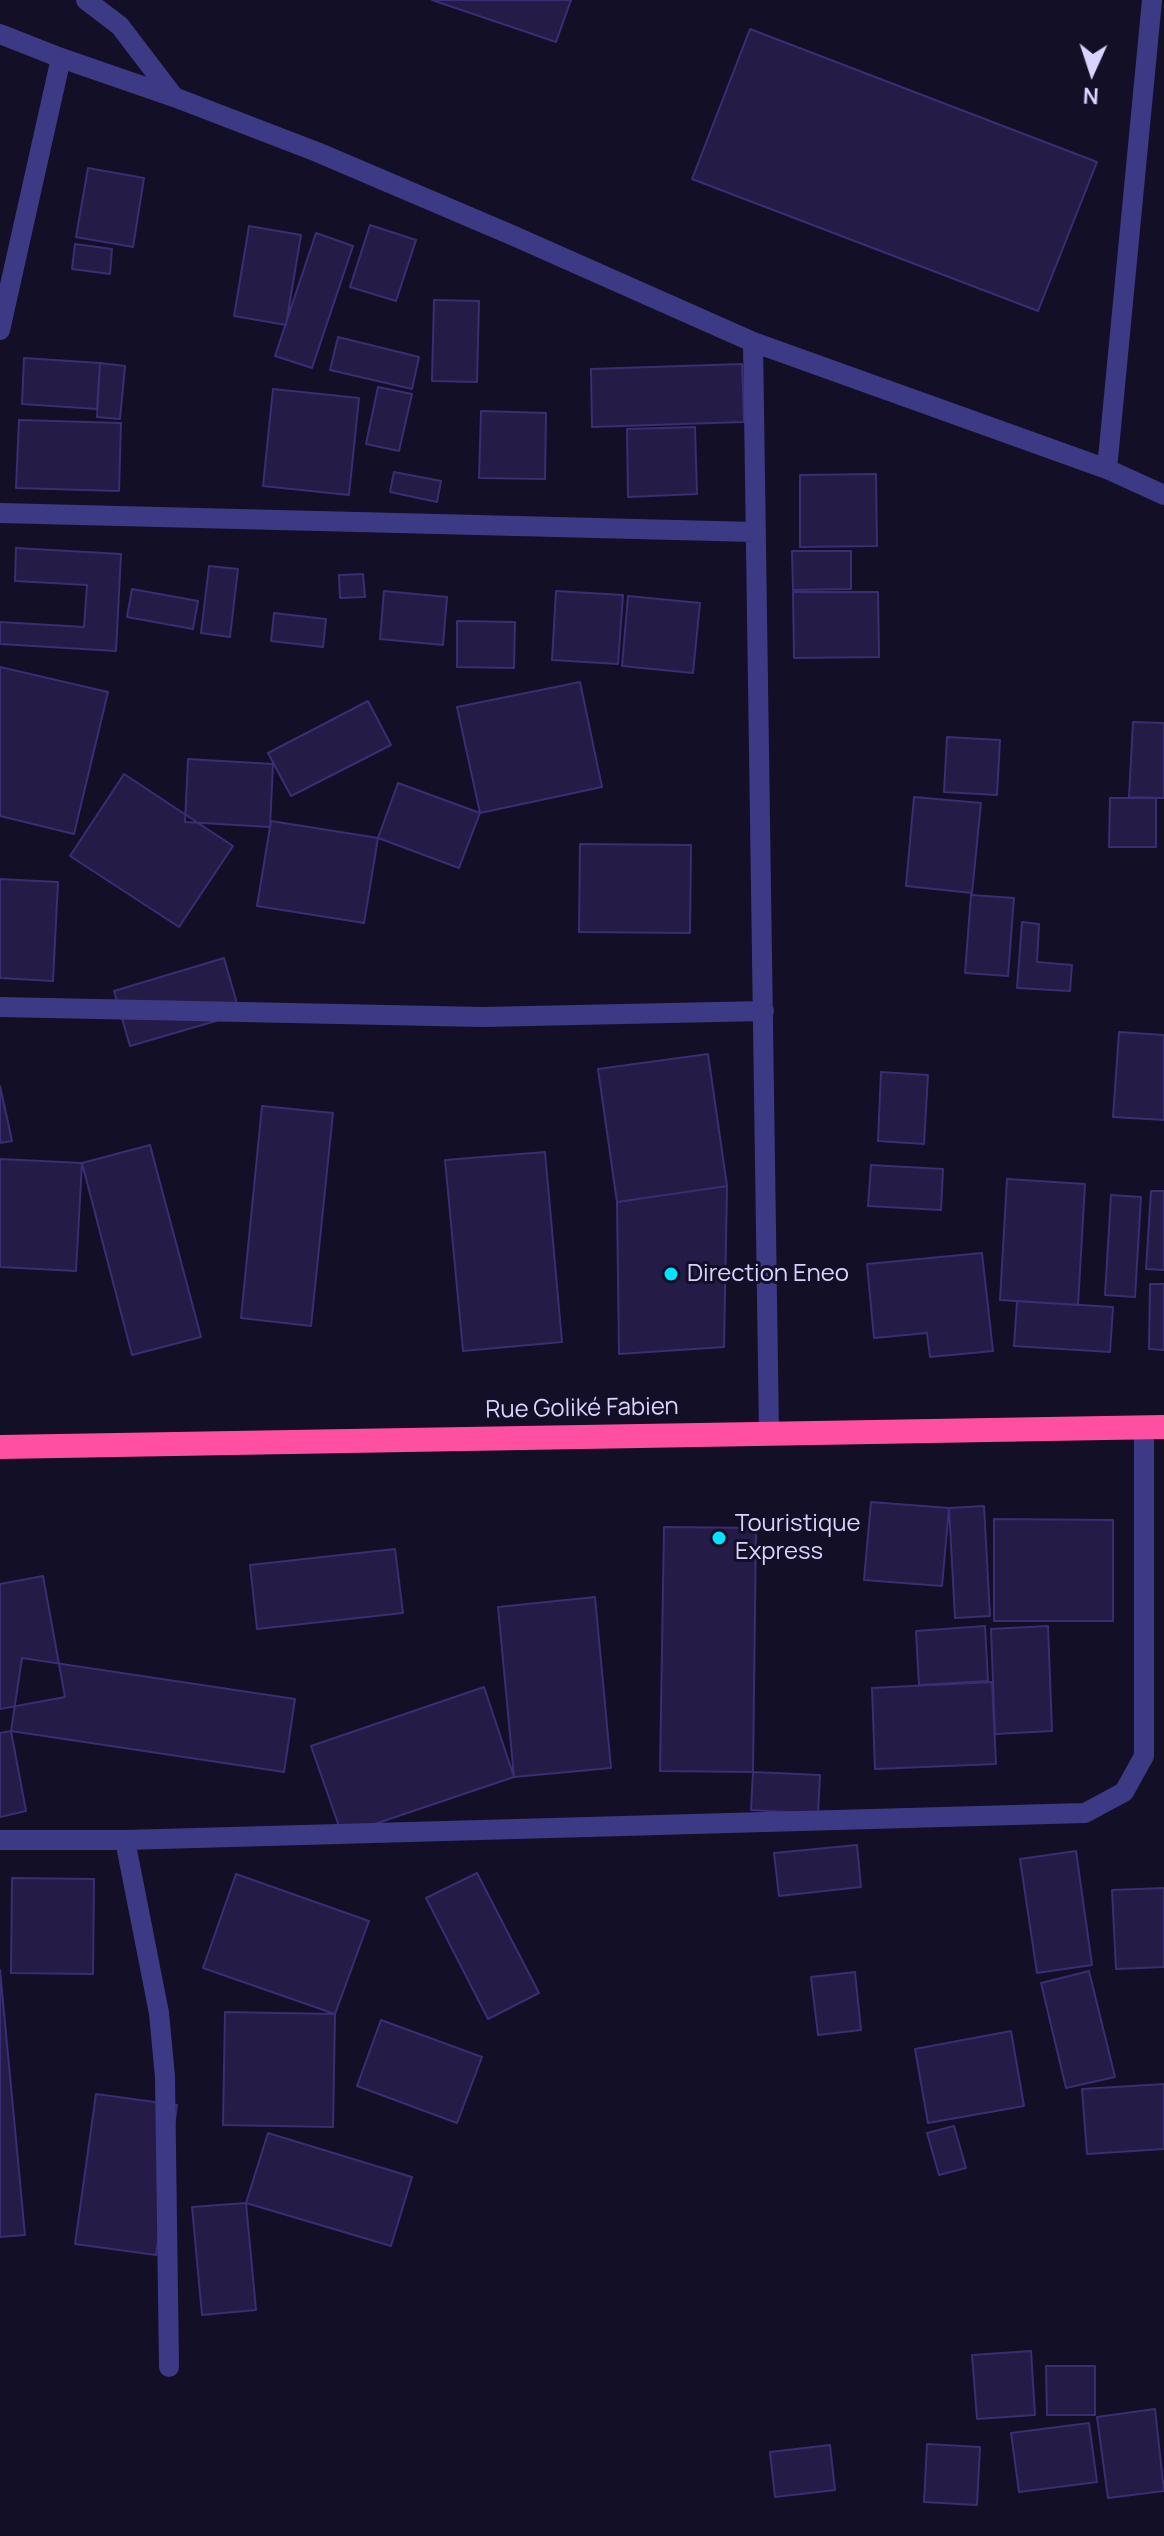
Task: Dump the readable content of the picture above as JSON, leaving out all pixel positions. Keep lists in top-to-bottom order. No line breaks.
{"streets":{"highway":["Rue Goliké Fabien"]},"places":["Direction Eneo","Touristique Express"],"north":"bottom"}
